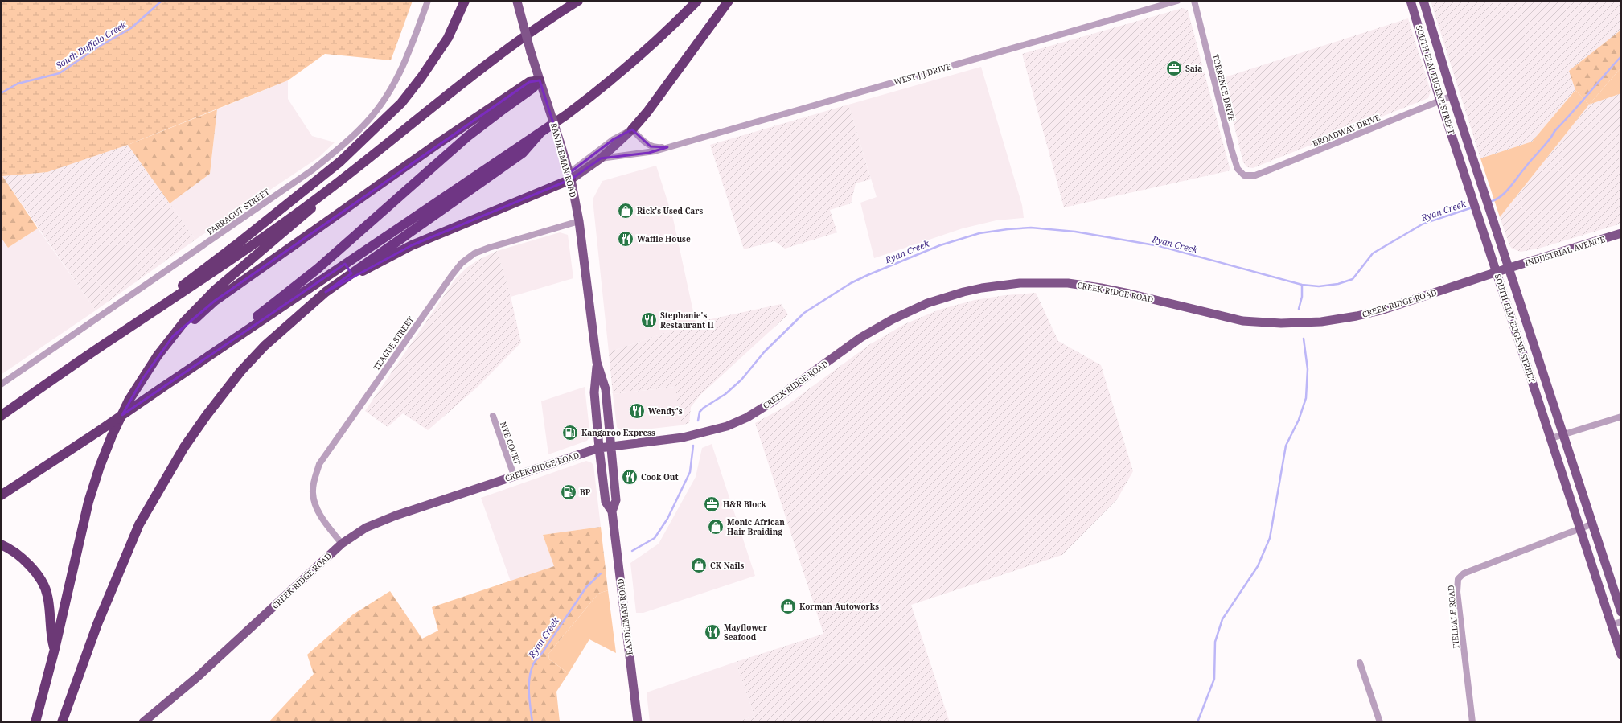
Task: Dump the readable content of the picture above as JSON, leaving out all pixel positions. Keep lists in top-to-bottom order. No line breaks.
{"streets":{"main road":["WEST J J DRIVE","SOUTH ELM EUGENE STREET","RANDLEMAN ROAD","INDUSTRIAL AVENUE","CREEK RIDGE ROAD"],"street":["TORRENCE DRIVE","BROADWAY DRIVE","FARRAGUT STREET","TEAGUE STREET","NYE COURT","FIELDALE ROAD"]},"crossings":[["WEST J J DRIVE","RANDLEMAN ROAD"],["SOUTH ELM EUGENE STREET","BROADWAY DRIVE"],["SOUTH ELM EUGENE STREET","INDUSTRIAL AVENUE"],["SOUTH ELM EUGENE STREET","CREEK RIDGE ROAD"],["SOUTH ELM EUGENE STREET","FIELDALE ROAD"],["TORRENCE DRIVE","BROADWAY DRIVE"],["RANDLEMAN ROAD","CREEK RIDGE ROAD"],["RANDLEMAN ROAD","TEAGUE STREET"],["INDUSTRIAL AVENUE","CREEK RIDGE ROAD"],["CREEK RIDGE ROAD","TEAGUE STREET"],["CREEK RIDGE ROAD","NYE COURT"]],"water":["South Buffalo Creek","Ryan Creek"],"places":{"office":["Saia","H&R Block"],"shop":["Rick's Used Cars","Monic African Hair Braiding","CK Nails","Korman Autoworks"],"restaurant":["Waffle House","Stephanie's Restaurant II","Wendy's","Cook Out","Mayflower Seafood"],"fuel station":["Kangaroo Express","BP"]}}
